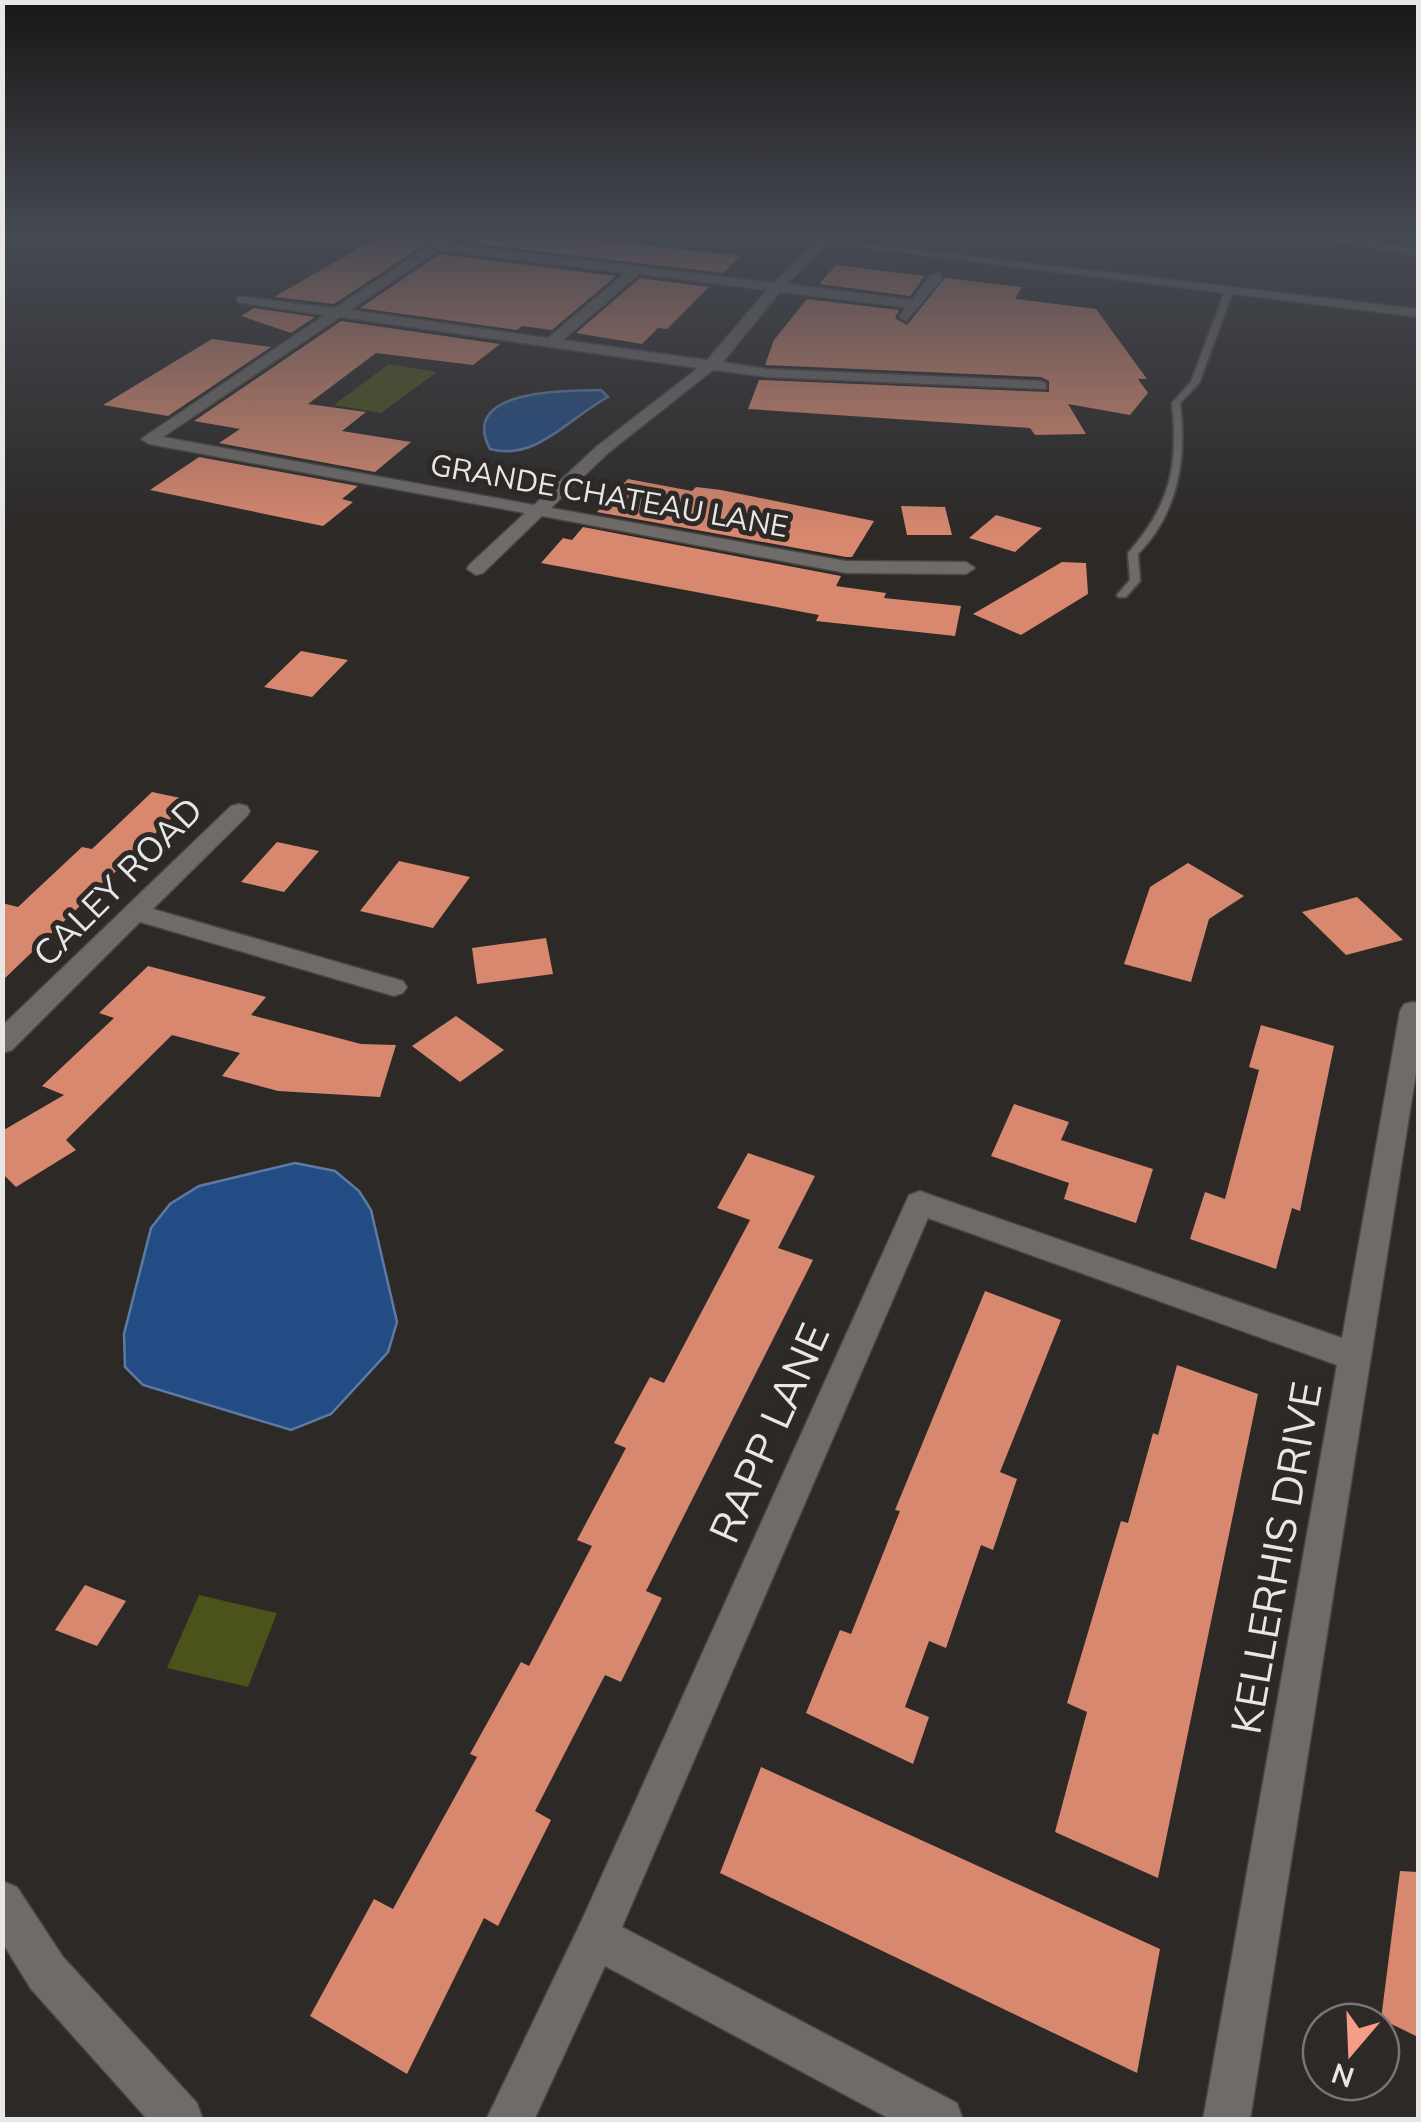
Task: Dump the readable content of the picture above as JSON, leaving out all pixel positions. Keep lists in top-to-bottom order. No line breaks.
{"streets":{"street":["GRANDE CHATEAU LANE","CALEY ROAD","RAPP LANE","KELLERHIS DRIVE"]},"crossings":[["RAPP LANE","KELLERHIS DRIVE"]],"north":"bottom"}
